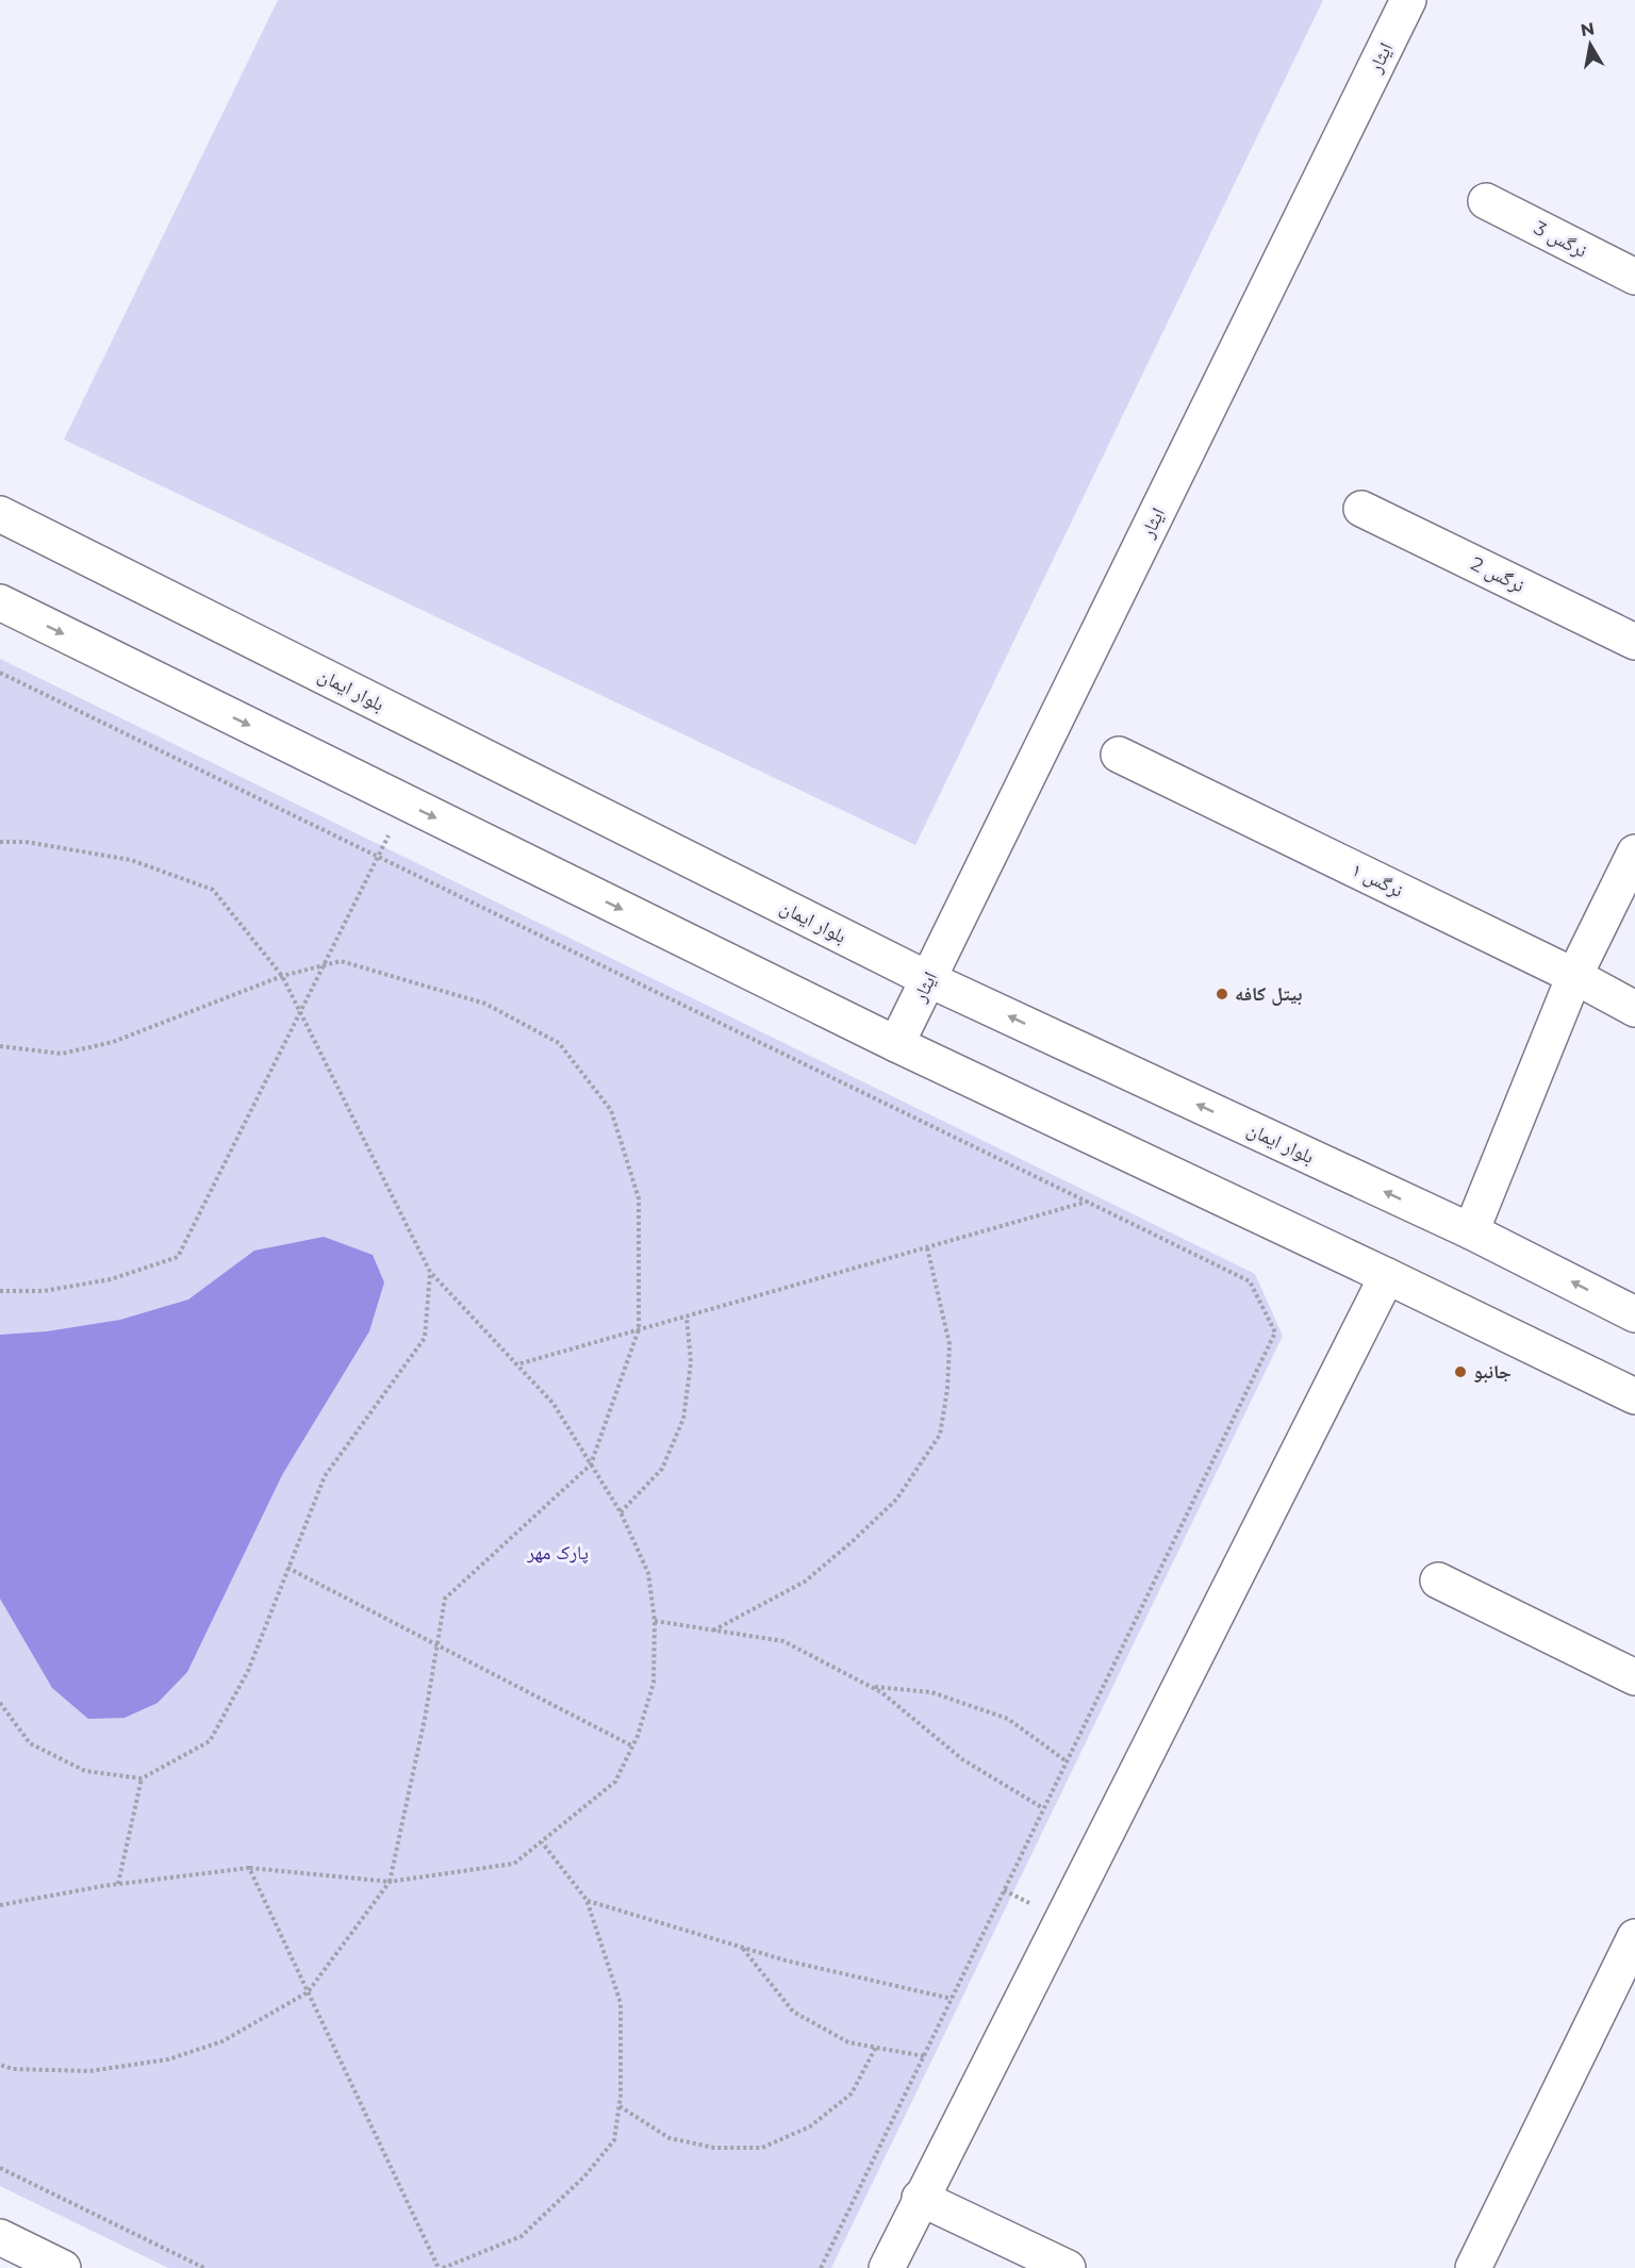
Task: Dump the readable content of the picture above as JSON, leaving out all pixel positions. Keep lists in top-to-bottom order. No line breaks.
{"streets":{"street":["ایثار","نرگس 3","نرگس 2","بلوار ایمان","نرگس ۱"]},"crossings":[["ایثار","بلوار ایمان"]],"parks":["پارک مهر"],"places":["بیتل کافه","جانبو"],"north":"top"}
